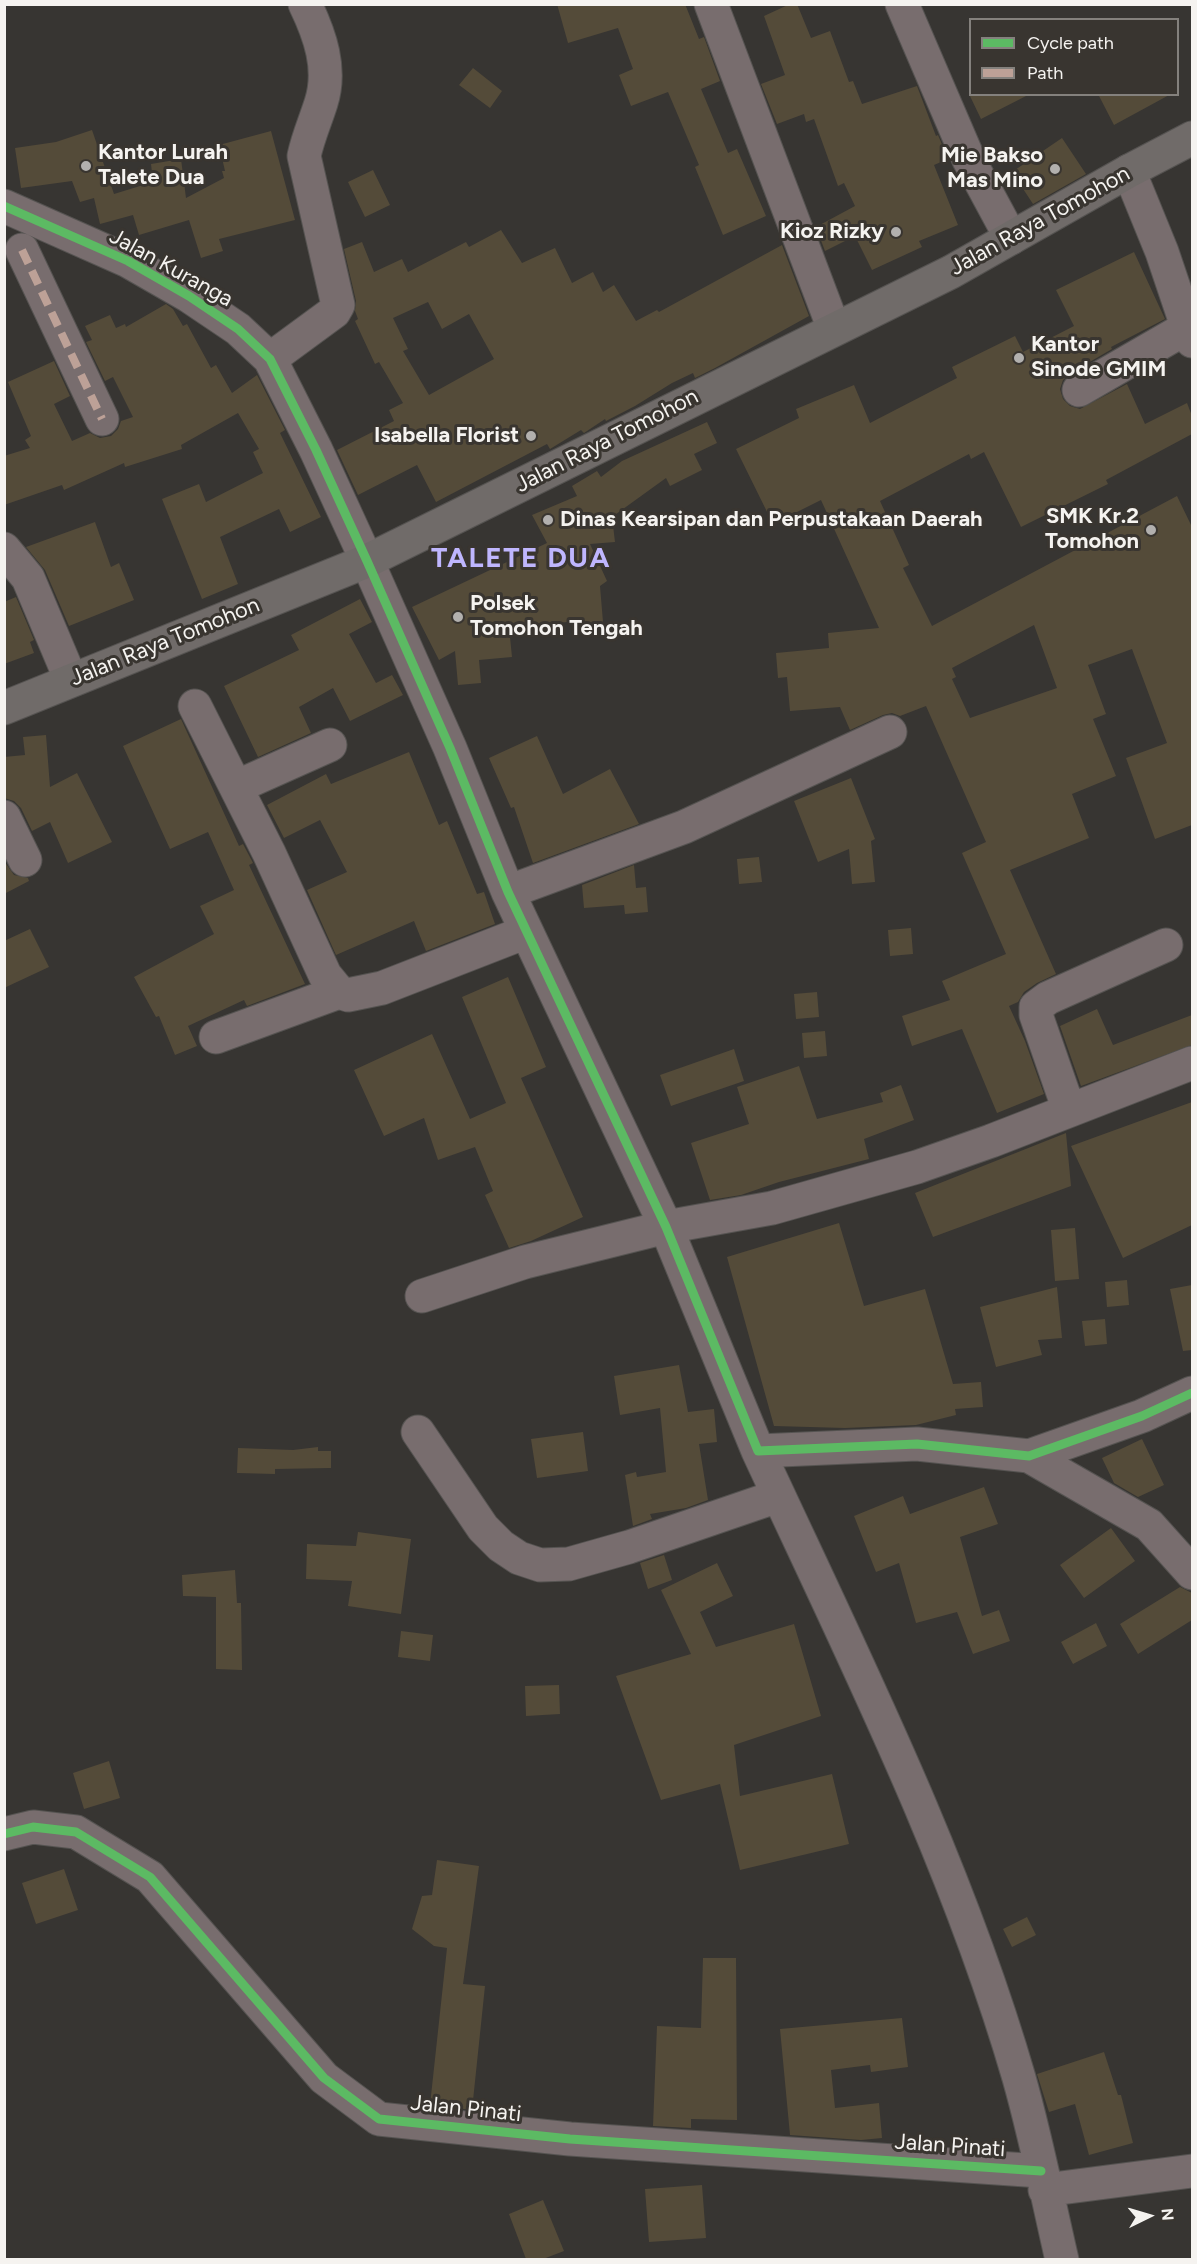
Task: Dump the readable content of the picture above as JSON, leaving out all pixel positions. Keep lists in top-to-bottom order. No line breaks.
{"streets":{"highway":["Jalan Raya Tomohon"],"street":["Jalan Kuranga","Jalan Pinati"]},"crossings":[["Jalan Raya Tomohon","Jalan Kuranga"],["Jalan Kuranga","Jalan Pinati"]],"districts":["TALETE DUA"],"places":["Kantor Lurah Talete Dua","Mie Bakso Mas Mino","Kioz Rizky","Kantor Sinode GMIM","Isabella Florist","Dinas Kearsipan dan Perpustakaan Daerah","SMK Kr.2 Tomohon","Polsek Tomohon Tengah"],"legend":["Cycle path","Path"],"north":"right"}
